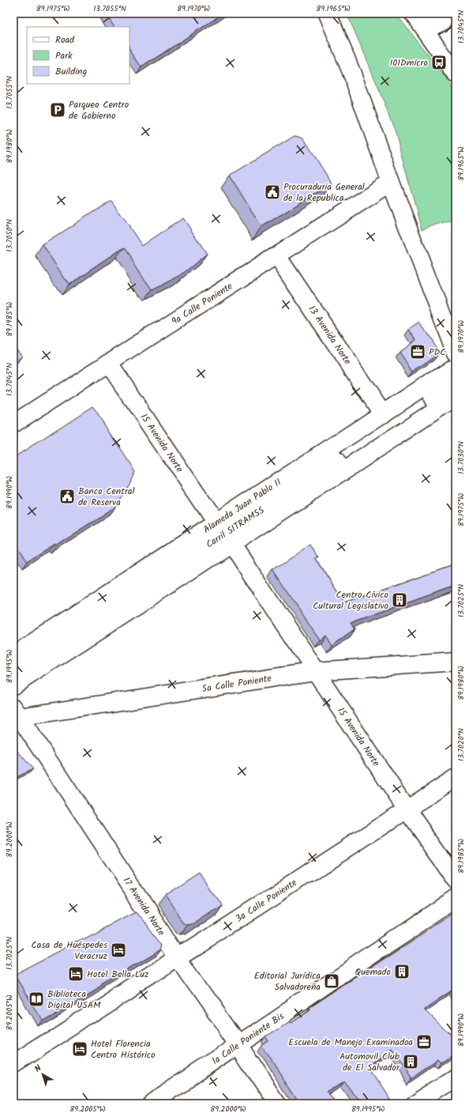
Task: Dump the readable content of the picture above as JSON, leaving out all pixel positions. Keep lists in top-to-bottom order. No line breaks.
{"streets":{"street":["9a Calle Poniente","13 Avenida Norte","15 Avenida Norte","Alameda Juan Pablo II","Carril SITRAMSS","5a Calle Poniente","3a Calle Poniente","17 Avenida Norte","1a Calle Poniente Bis"]},"crossings":[["9a Calle Poniente","13 Avenida Norte"],["9a Calle Poniente","15 Avenida Norte"],["13 Avenida Norte","Alameda Juan Pablo II"],["15 Avenida Norte","Alameda Juan Pablo II"],["15 Avenida Norte","5a Calle Poniente"],["15 Avenida Norte","3a Calle Poniente"],["5a Calle Poniente","17 Avenida Norte"],["3a Calle Poniente","17 Avenida Norte"],["17 Avenida Norte","1a Calle Poniente Bis"]],"places":{"bus stop":["101Dmicro"],"parking":["Parqueo Centro de Gobierno"],"public building":["Procuraduria General de la Republica","Banco Central de Reserva"],"office":["PDC","Escuela de Manejo Examinadoa"],"building":["Centro Cívico Cultural Legislativo","Quemado","Automovil Club de El Salvador"],"hotel":["Casa de Huéspedes Veracruz","Hotel Bella Luz","Hotel Florencia Centro Histórico"],"shop":["Editorial Jurídica Salvadoreña"],"library":["Biblioteca Digital USAM"]},"legend":["Road","Park","Building"],"north":"top left","coordinates":["89.1975°W","13.7055°N","89.1970°W","89.1965°W","13.7045°N","89.1980°W","13.7050°N","89.1985°W","13.7030°N","89.1990°W","13.7025°N","89.1995°W","13.7020°N","89.2000°W","89.2005°W"]}
